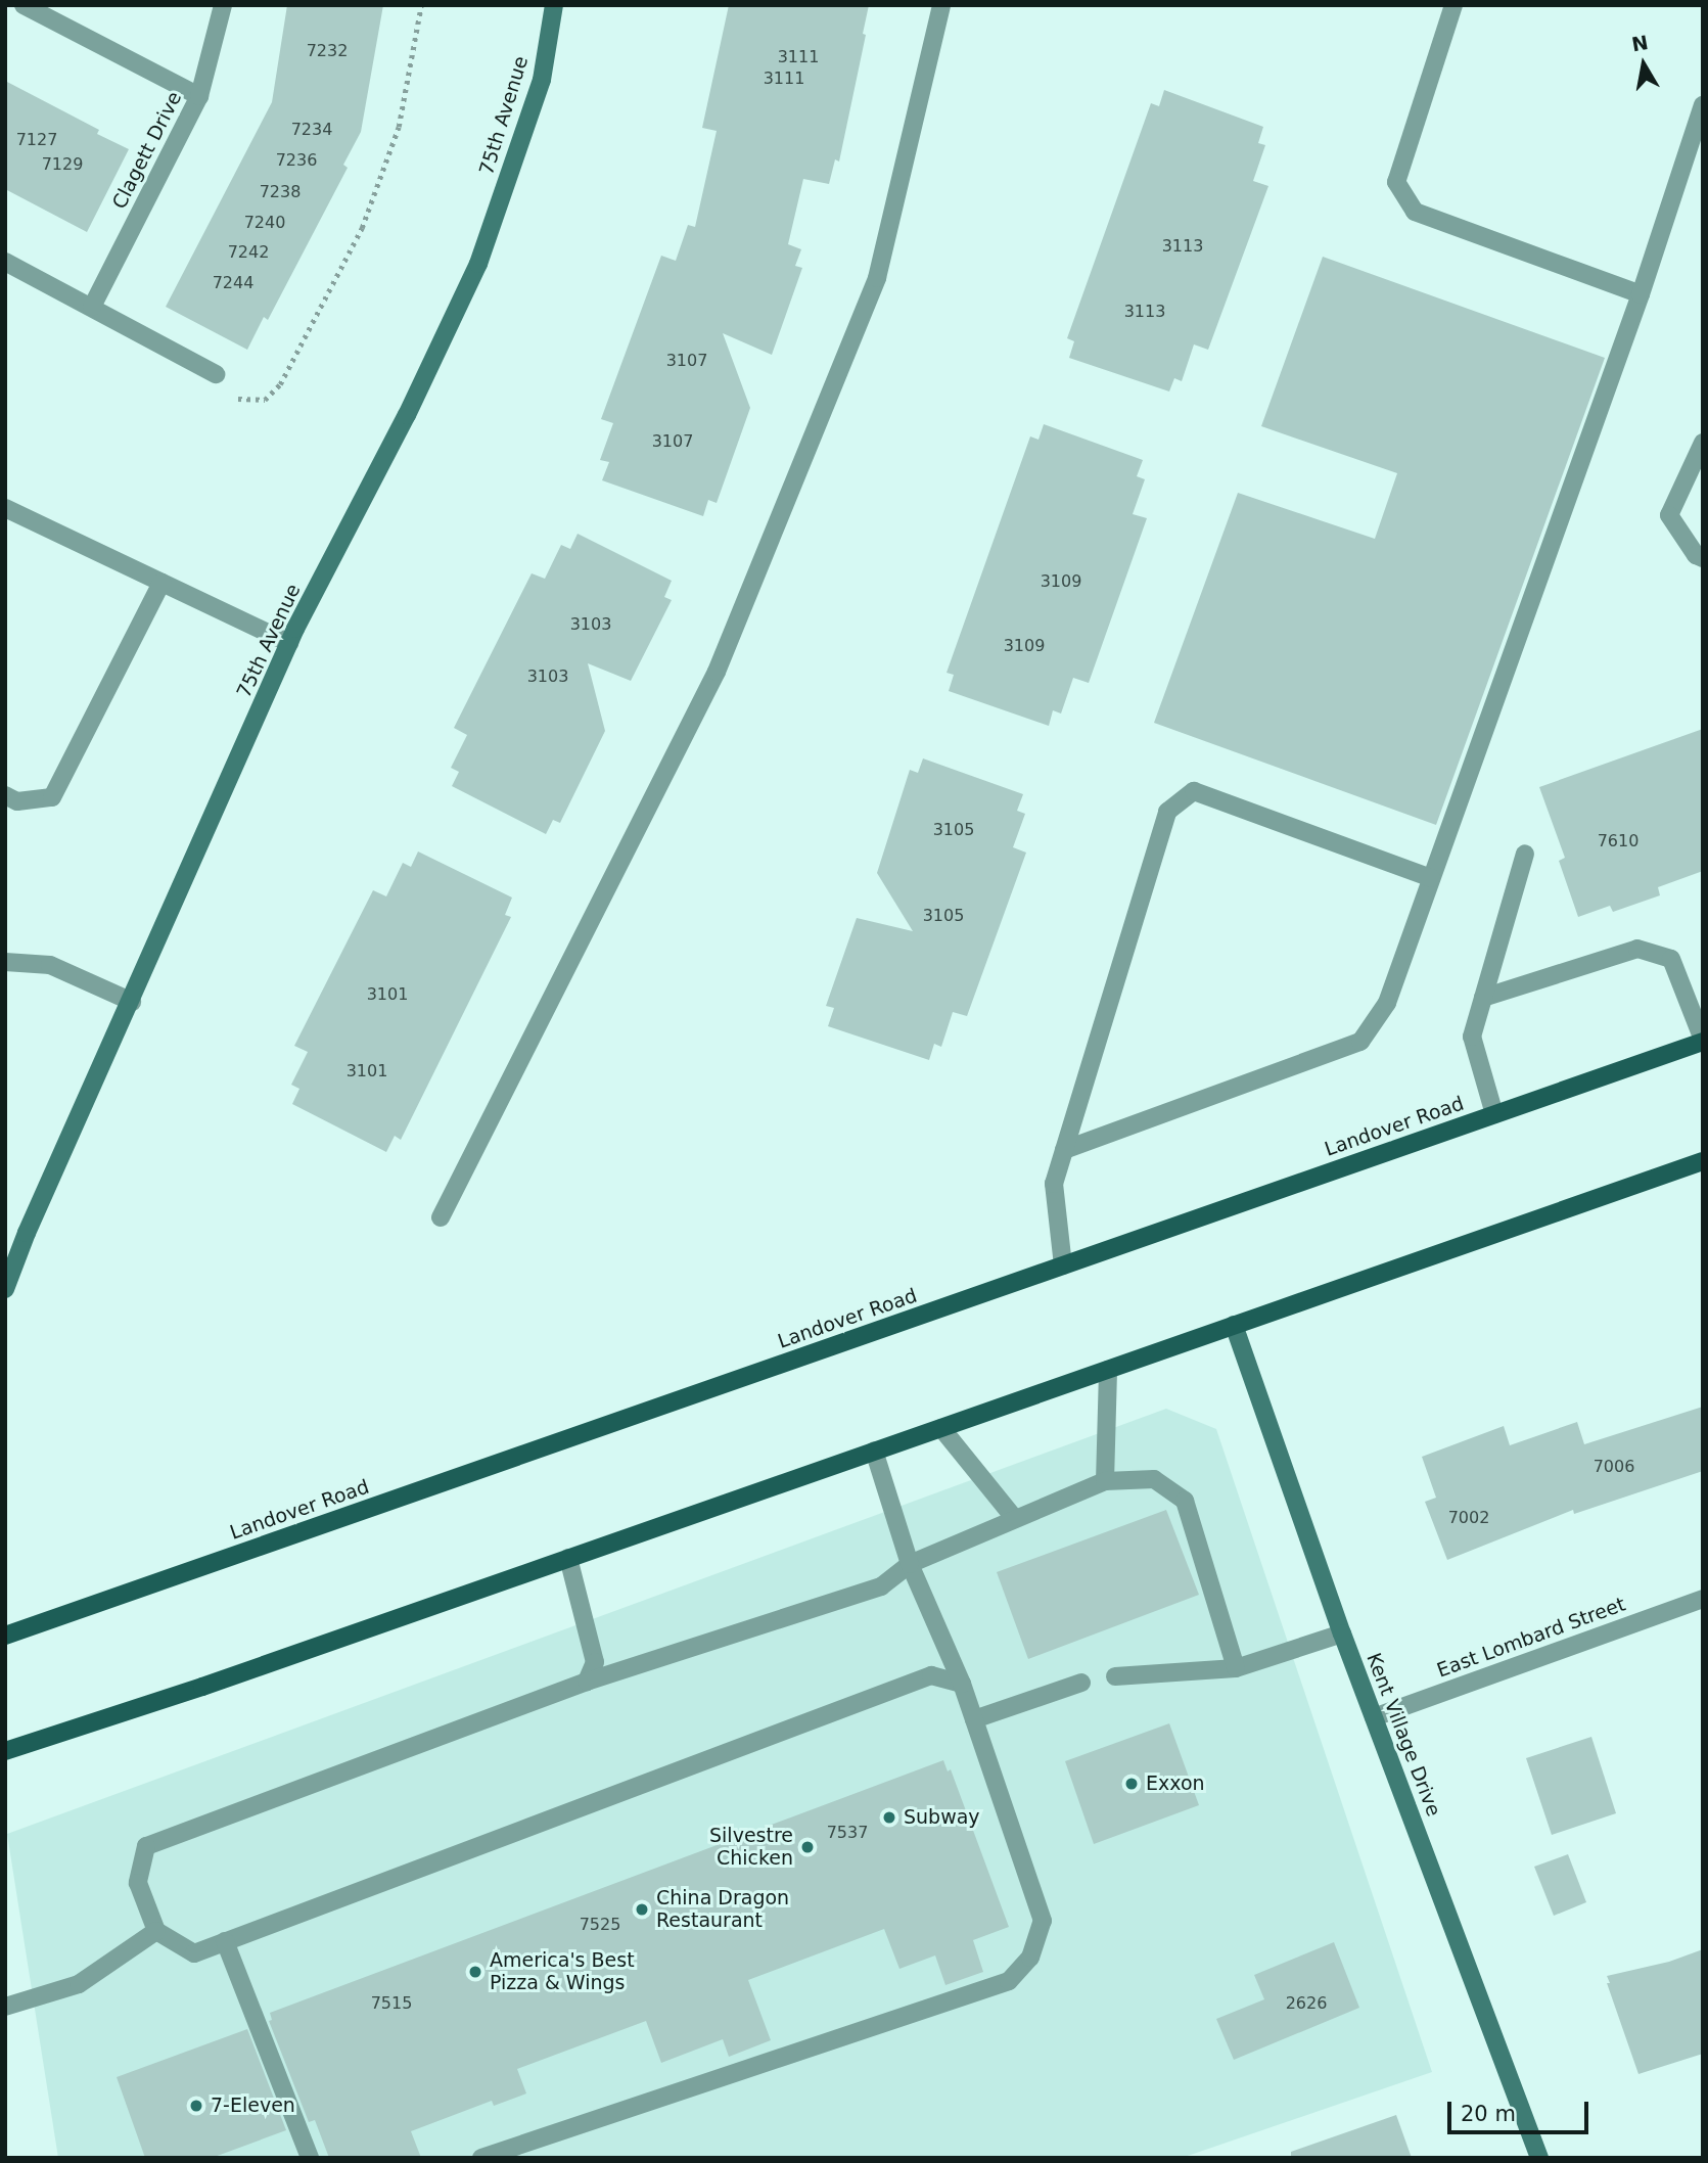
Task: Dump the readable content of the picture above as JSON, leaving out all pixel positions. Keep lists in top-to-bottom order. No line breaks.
{"streets":{"main road":["Landover Road"],"street":["75th Avenue","Clagett Drive","East Lombard Street","Kent Village Drive"]},"crossings":[["East Lombard Street","Kent Village Drive"]],"places":["Exxon","Subway","Silvestre Chicken","China Dragon Restaurant","America's Best Pizza & Wings","7-Eleven"],"house_numbers":["7232","3111","3111","7234","7127","7236","7129","7238","7240","3113","7242","7244","3113","3107","3107","3109","3103","3109","3103","3105","7610","3105","3101","3101","7006","7002","7537","7525","7515","2626"],"scale_bar":"20 m","north":"top"}
